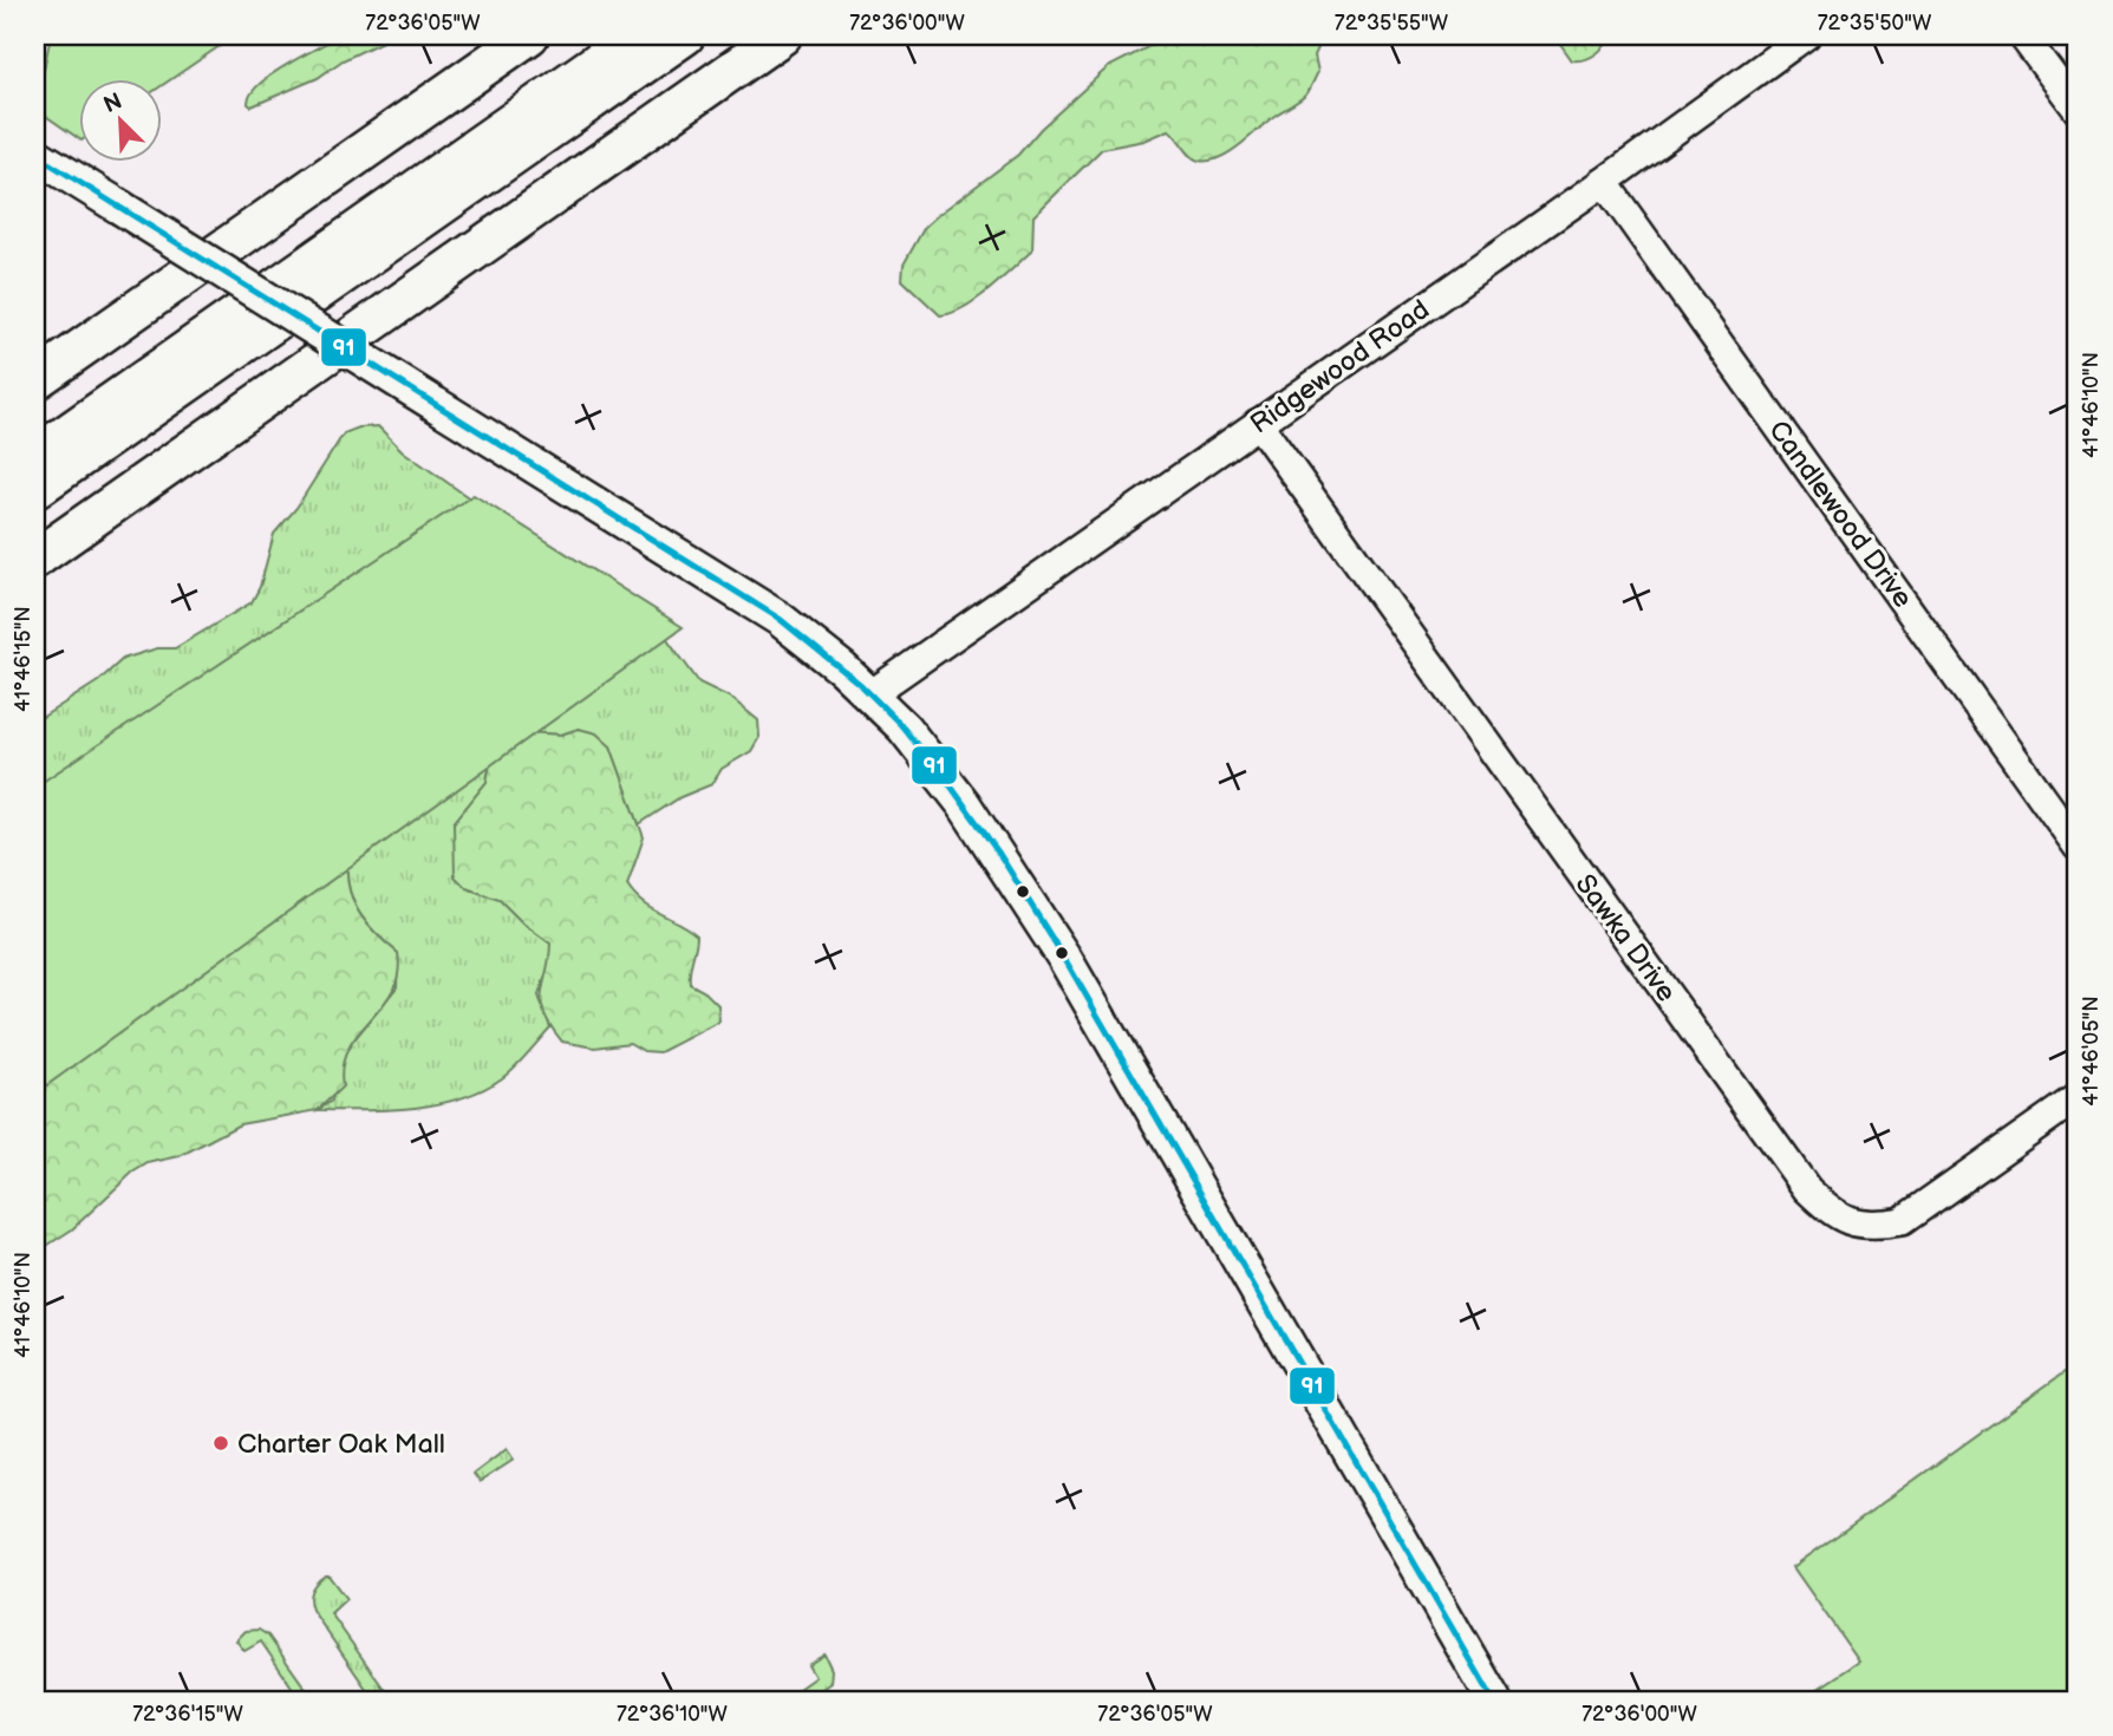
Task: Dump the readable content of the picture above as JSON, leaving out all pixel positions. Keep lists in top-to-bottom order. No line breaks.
{"streets":{"street":["Ridgewood Road","Candlewood Drive","Sawka Drive"]},"crossings":[["Ridgewood Road","Candlewood Drive"],["Ridgewood Road","Sawka Drive"]],"places":["Charter Oak Mall"],"lines":["transit line 91"],"north":"top left","coordinates":["72°36'05\"W","72°36'00\"W","72°35'55\"W","72°35'50\"W","41°46'10\"N","41°46'15\"N","41°46'05\"N","72°36'15\"W","72°36'10\"W"]}
